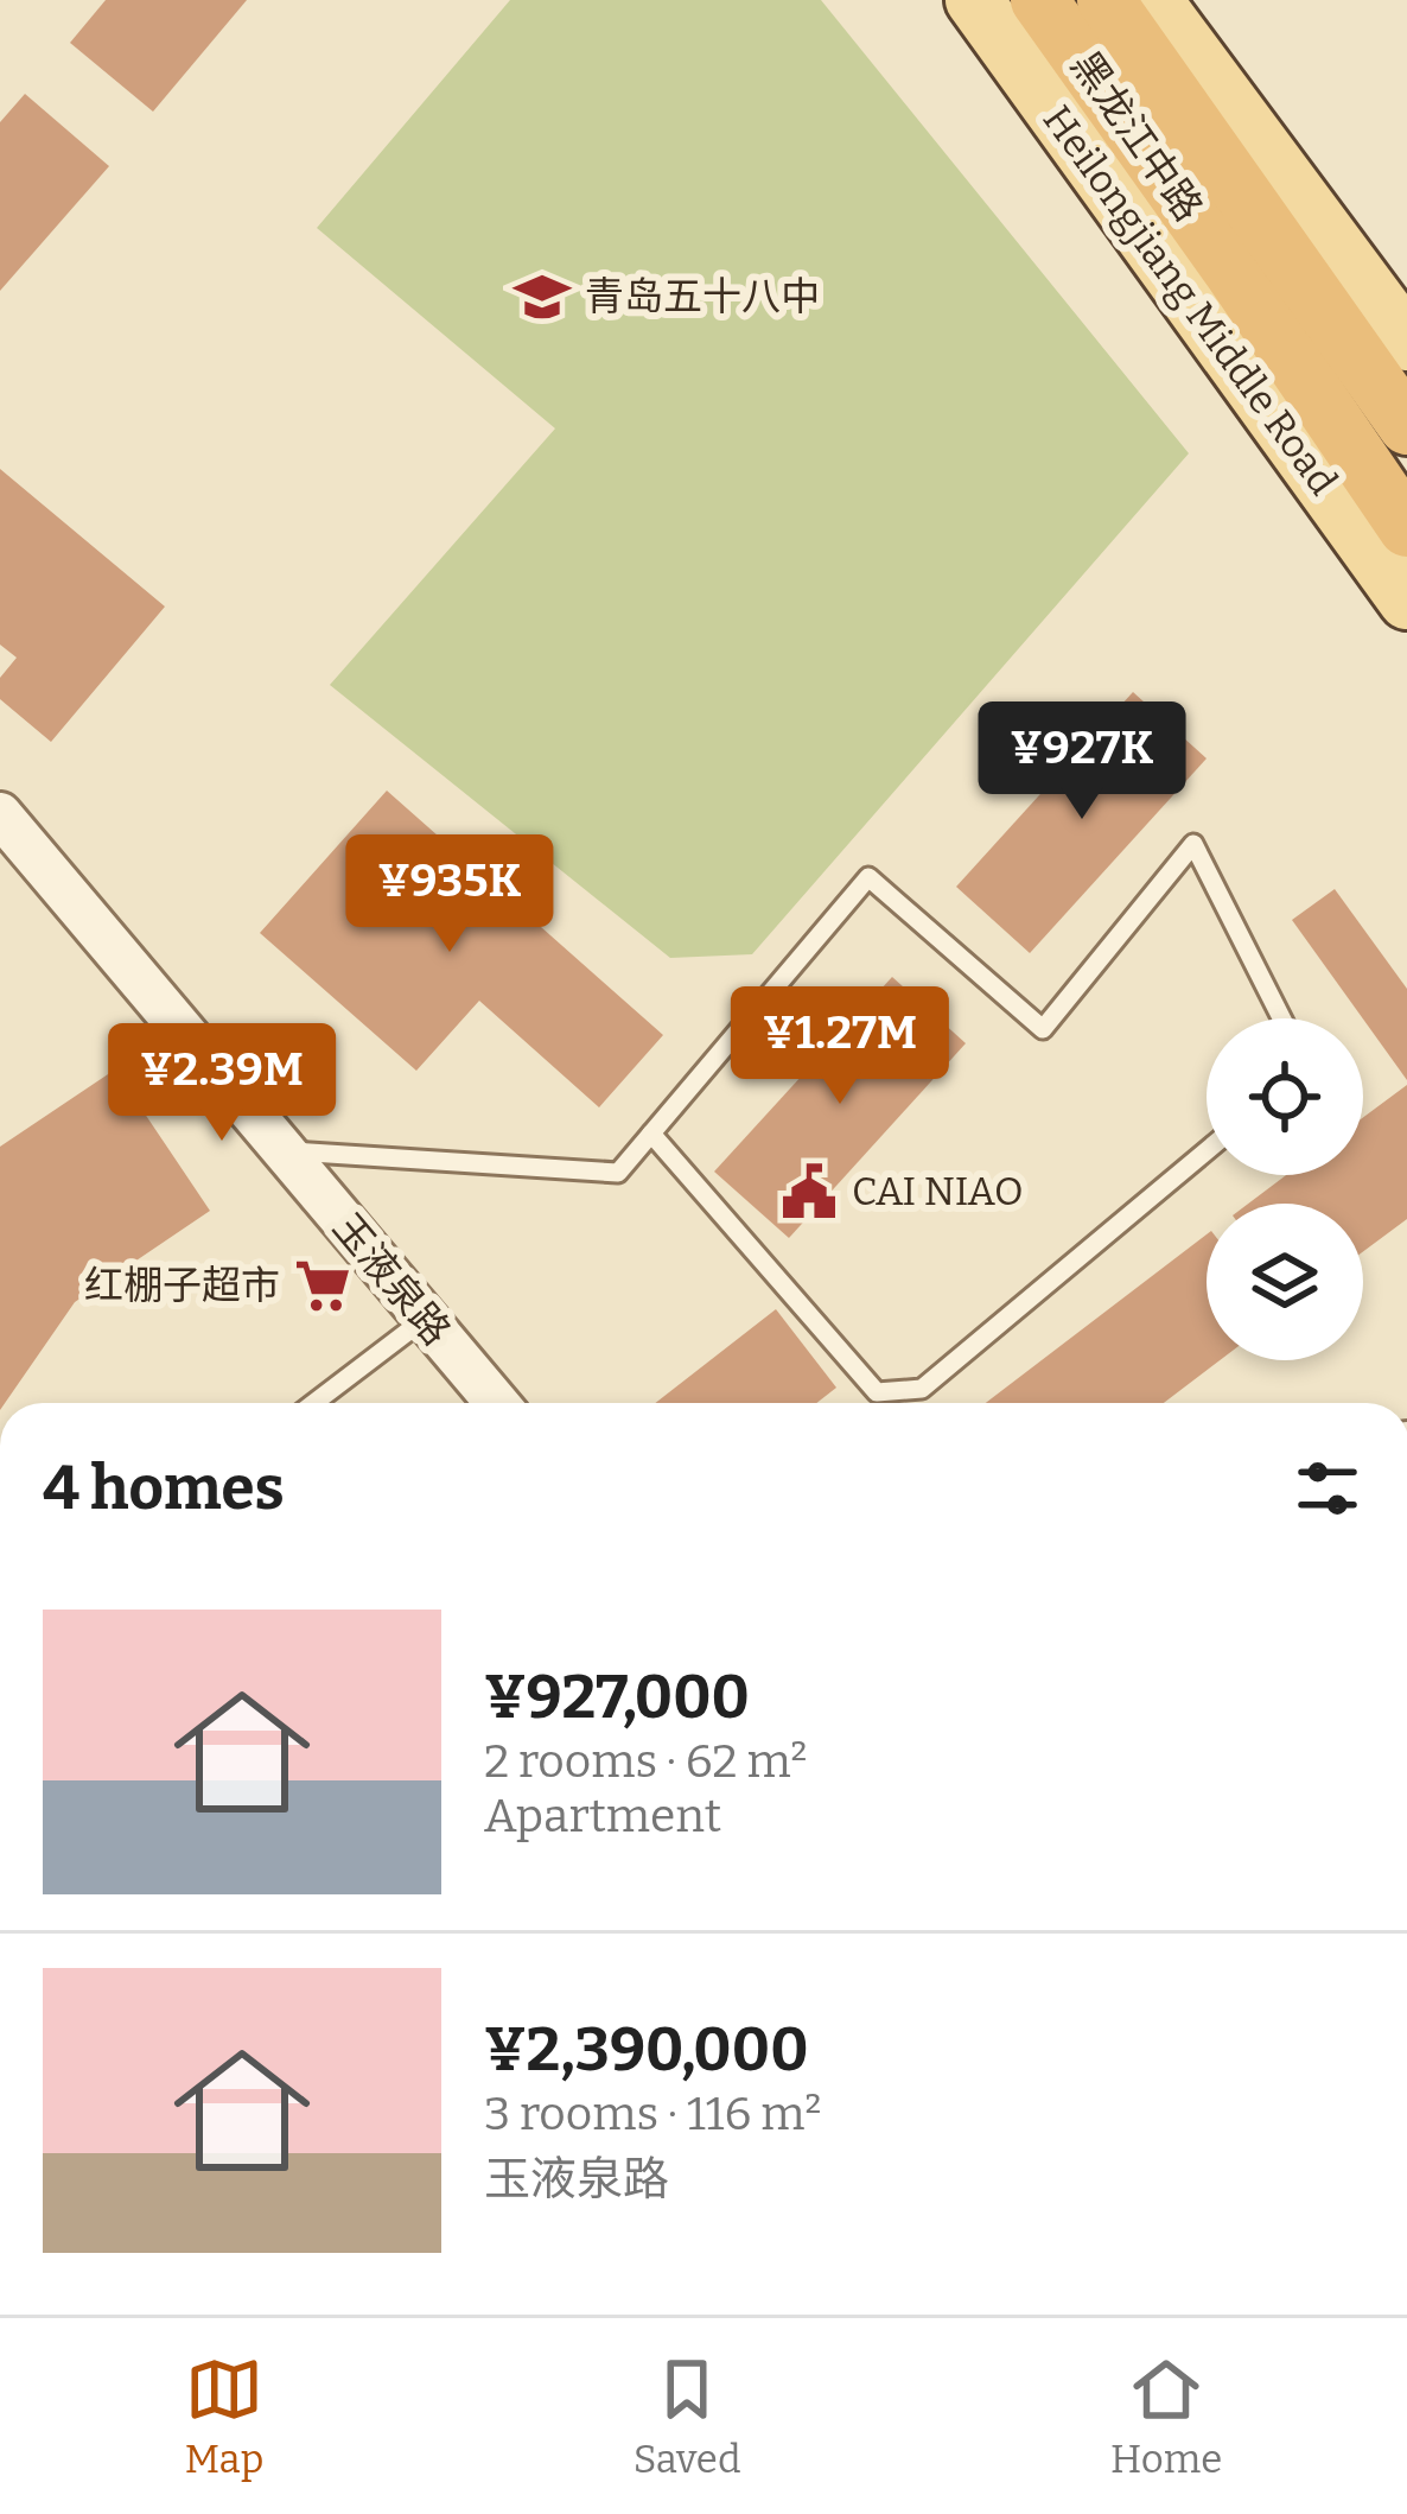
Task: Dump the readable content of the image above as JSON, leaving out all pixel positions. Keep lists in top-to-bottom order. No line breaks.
{"streets":{"highway":["黑龙江中路"],"main road":["Heilongjiang Middle Road"],"street":["玉液泉路"]},"places":{"school or university":["青岛五十八中"],"public building":["CAI NIAO"],"supermarket":["红棚子超市"]},"page":{"price":["¥927K","¥935K","¥1.27M","¥2.39M"],"heading":"4 homes","list":[{"name":"¥927,000","note":"2 rooms · 62 m² · Apartment"},{"name":"¥2,390,000","note":"3 rooms · 116 m² · 玉液泉路"}],"tabs":["Map","Saved","Home"]}}
